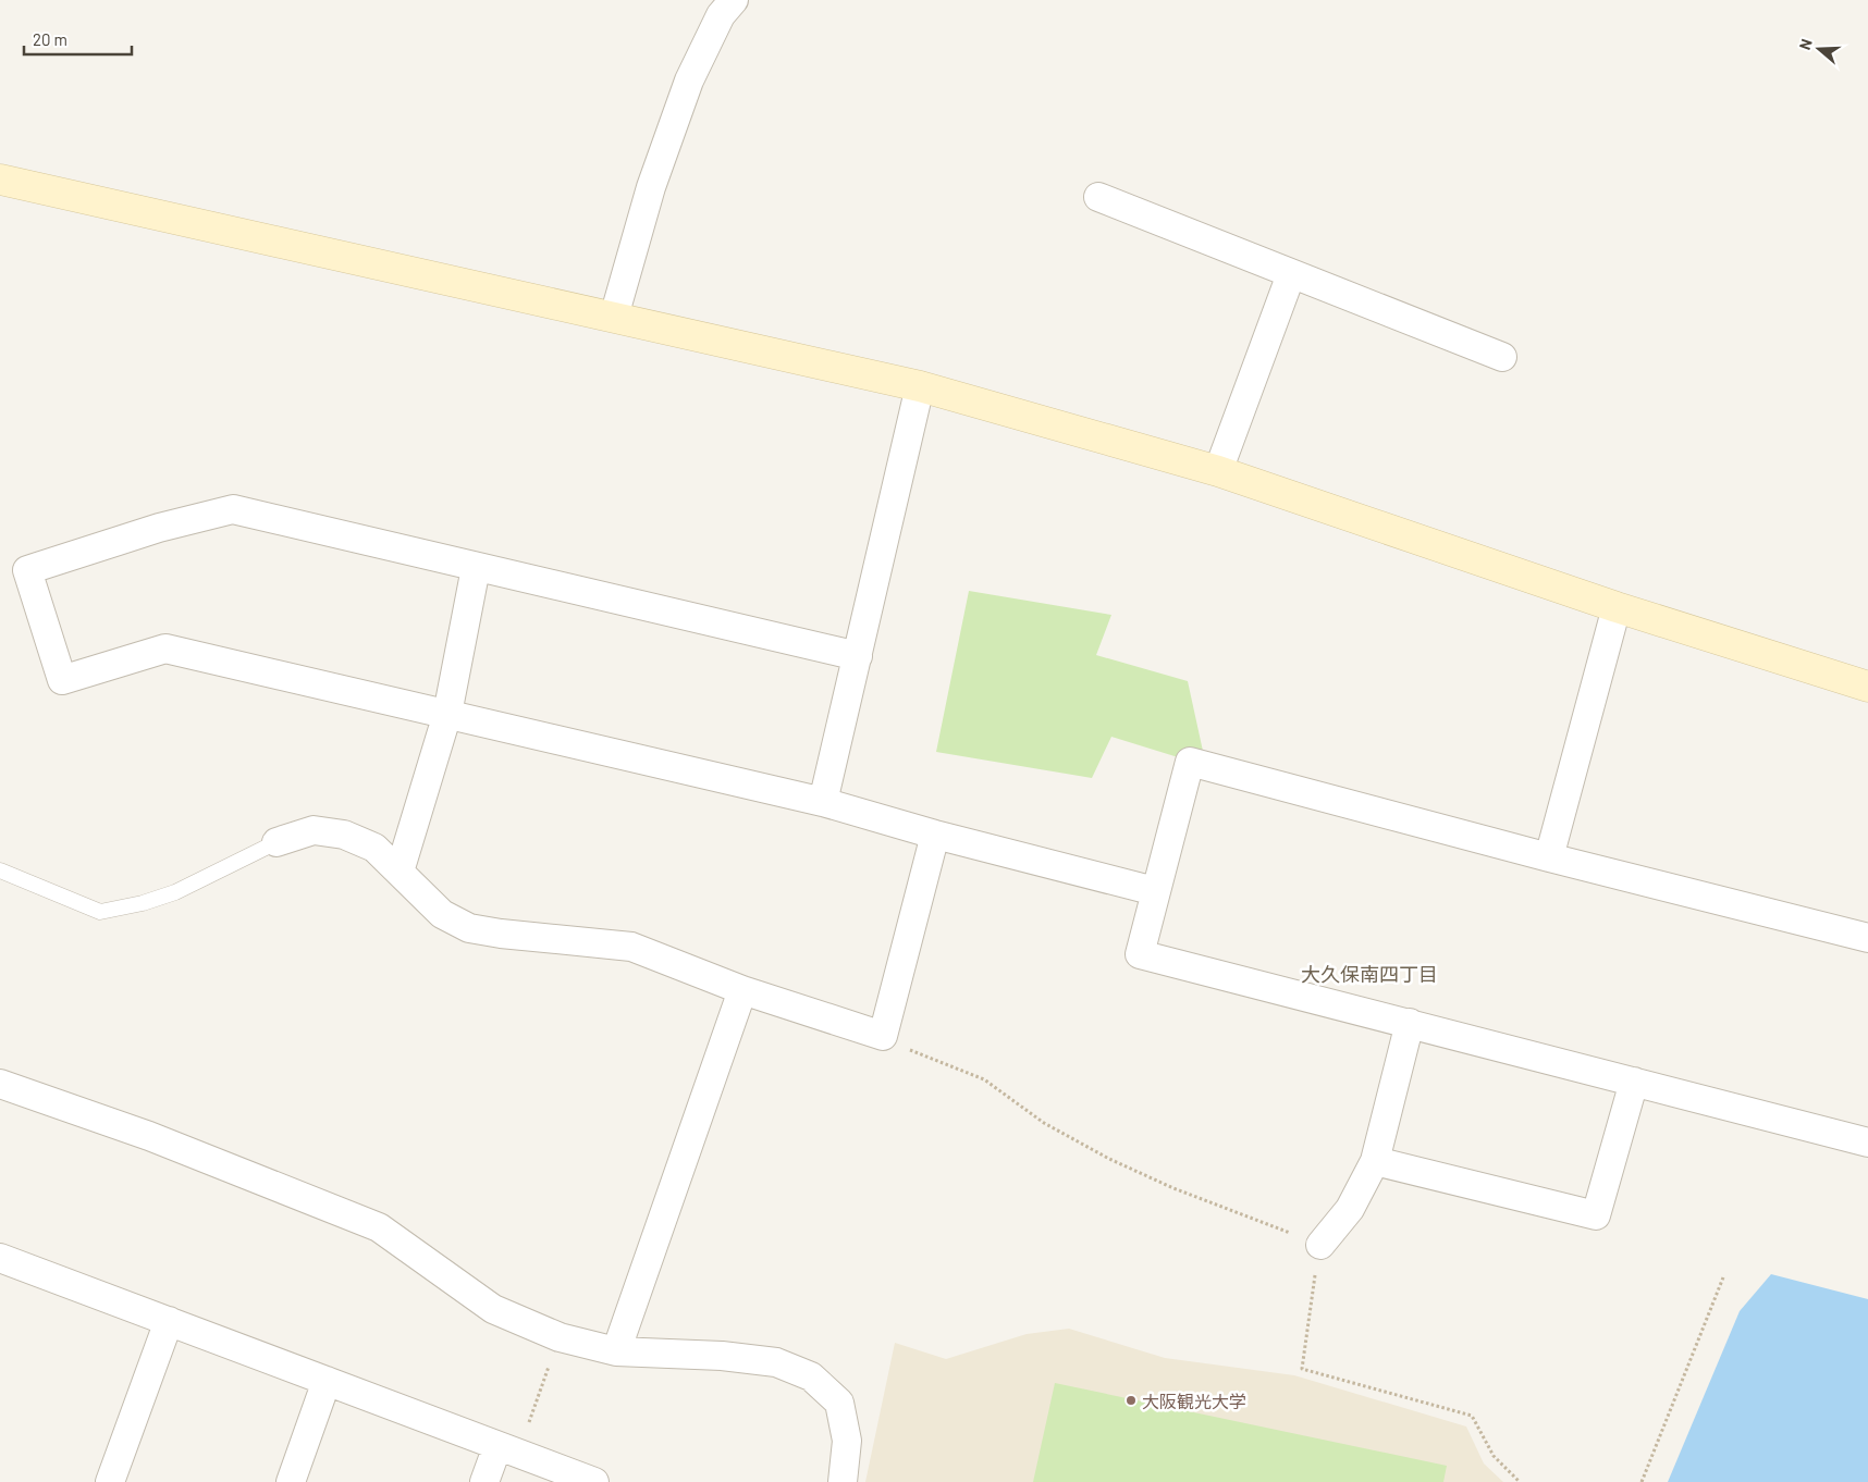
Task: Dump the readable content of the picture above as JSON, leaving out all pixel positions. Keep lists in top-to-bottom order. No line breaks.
{"districts":["大久保南四丁目"],"places":["大阪観光大学"],"scale_bar":"20 m","north":"left"}
